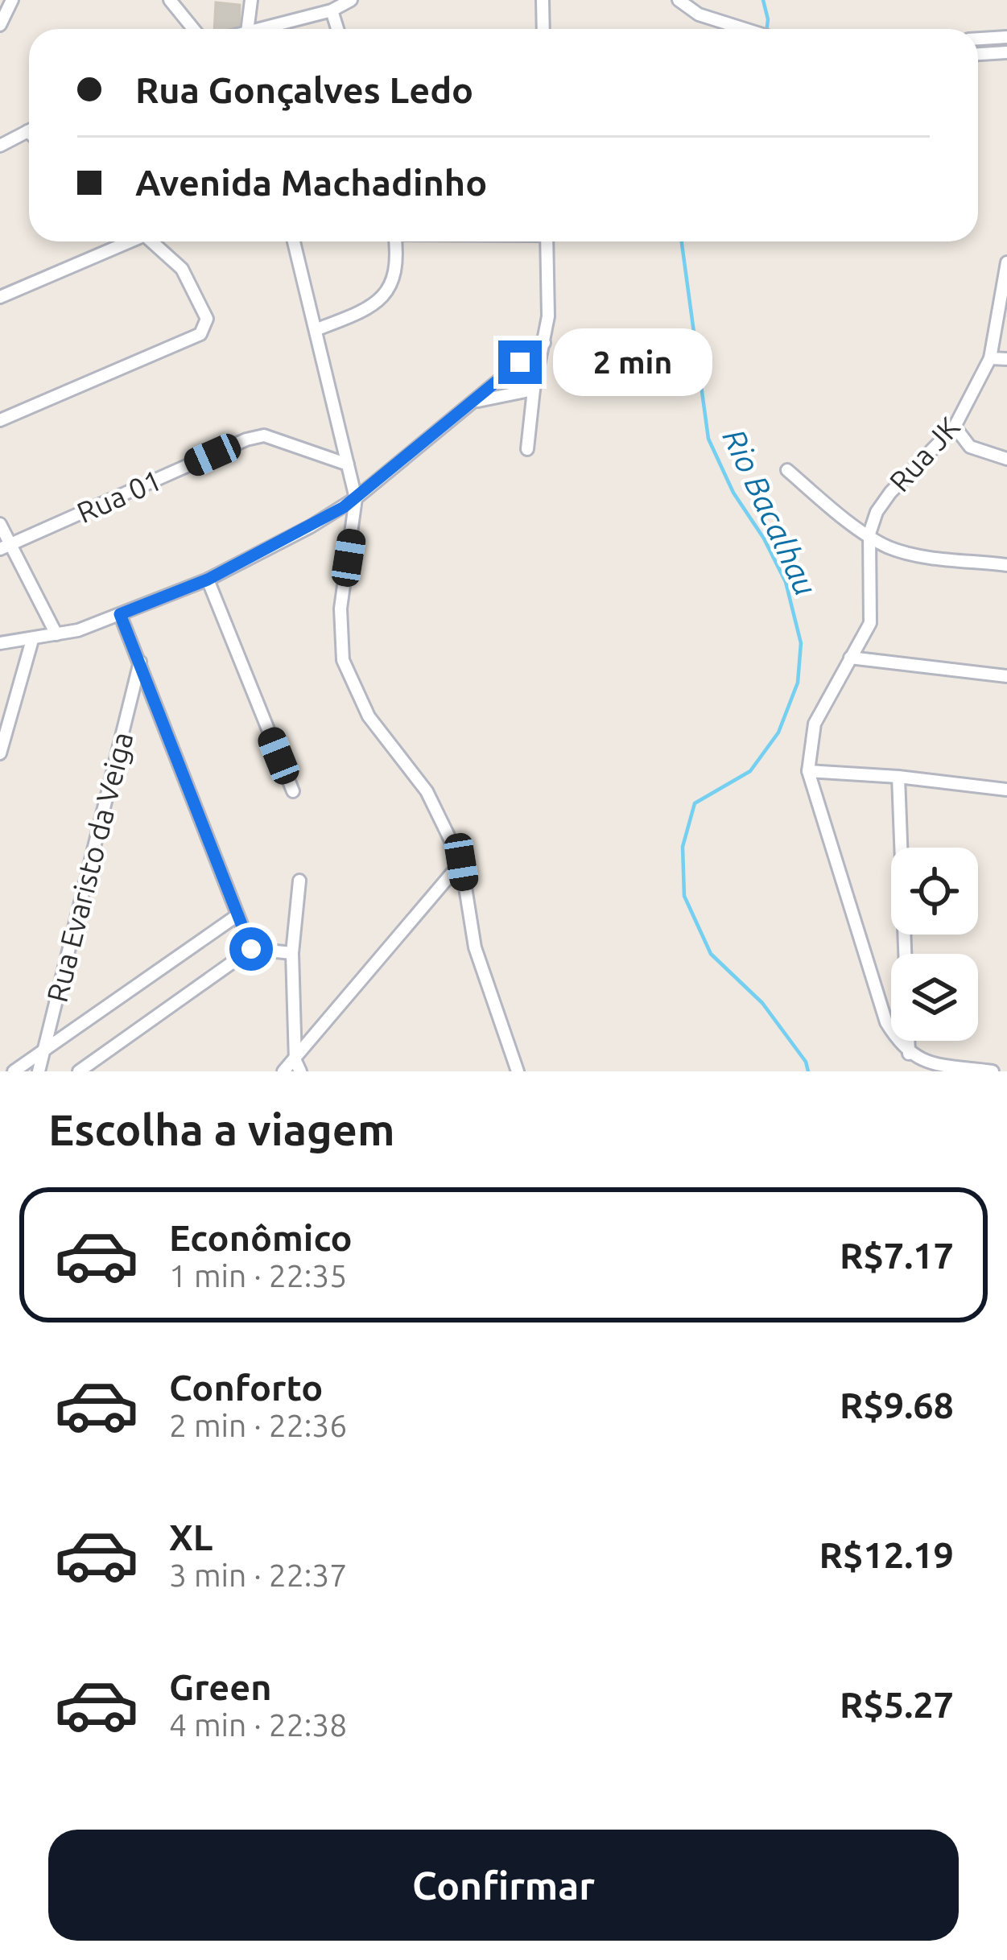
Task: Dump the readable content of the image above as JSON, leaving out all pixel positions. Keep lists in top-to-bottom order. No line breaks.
{"streets":{"street":["Rua JK","Rua 01","Rua Evaristo da Veiga"]},"water":["Rio Bacalhau"],"page":{"banner":["Rua Gonçalves Ledo","Avenida Machadinho"],"bubble":"2 min","heading":"Escolha a viagem","list":[{"name":"Econômico","note":"1 min · 22:35","value":"R$7.17"},{"name":"Conforto","note":"2 min · 22:36","value":"R$9.68"},{"name":"XL","note":"3 min · 22:37","value":"R$12.19"},{"name":"Green","note":"4 min · 22:38","value":"R$5.27"}],"buttons":"Confirmar"}}
